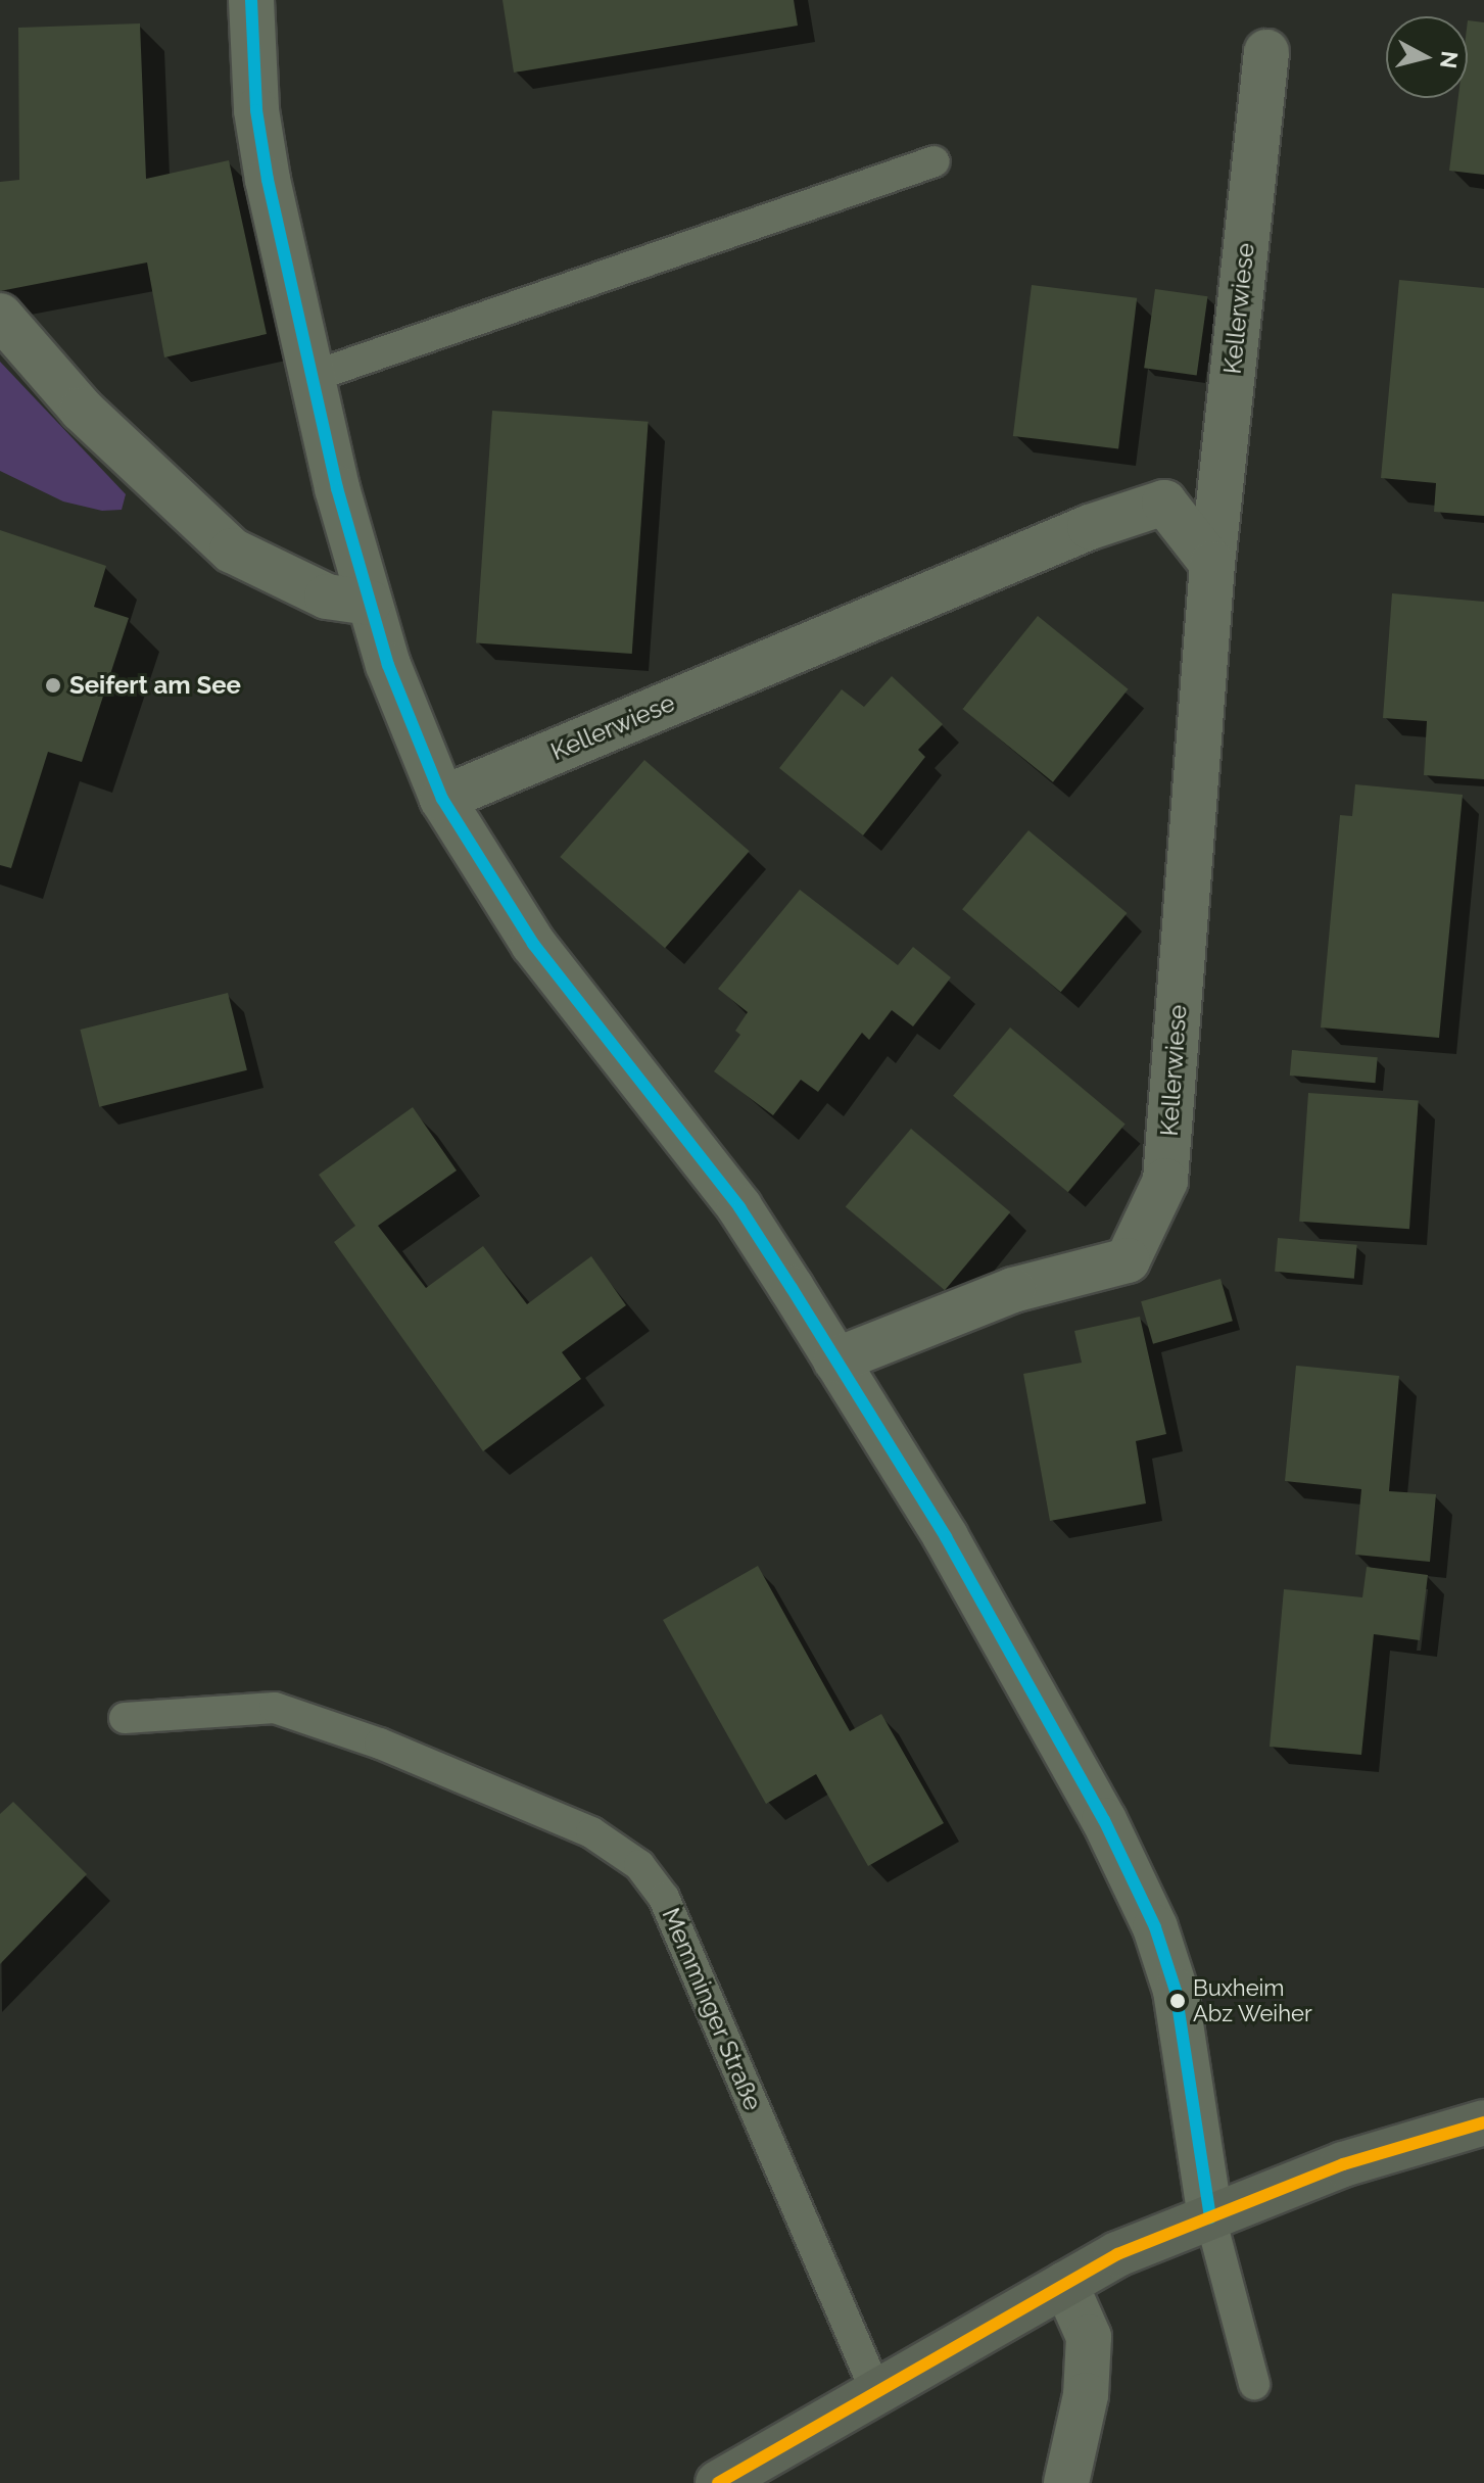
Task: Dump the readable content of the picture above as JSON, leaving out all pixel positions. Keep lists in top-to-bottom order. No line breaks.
{"streets":{"street":["Kellerwiese"],"lane":["Memminger Straße"]},"places":["Seifert am See","Buxheim Abz Weiher"],"north":"right"}
